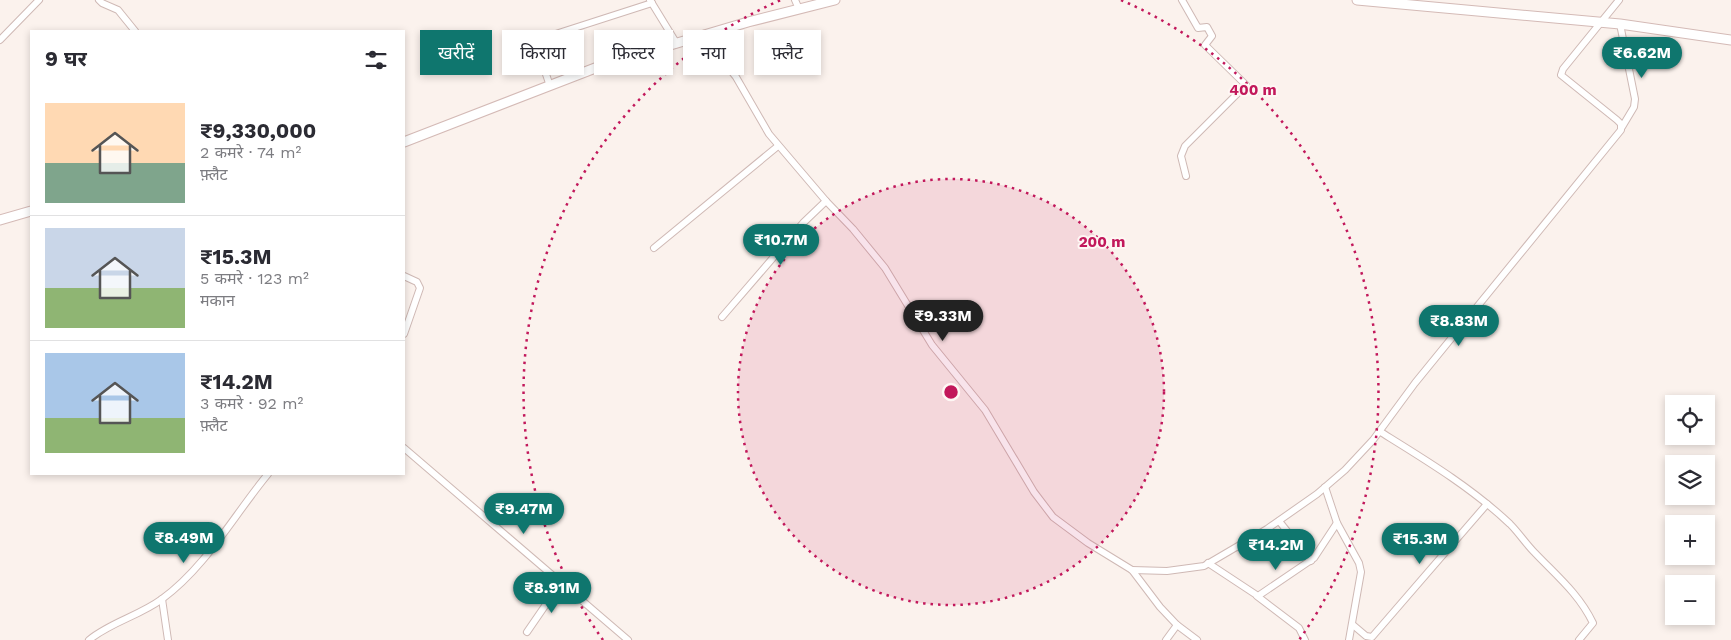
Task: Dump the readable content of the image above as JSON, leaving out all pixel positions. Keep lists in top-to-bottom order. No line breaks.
{"page":{"chip":["खरीदें","किराया","फ़िल्टर","नया","फ़्लैट"],"heading":"9 घर","price":["₹6.62M","₹10.7M","₹9.33M","₹8.83M","₹9.47M","₹8.49M","₹15.3M","₹14.2M","₹8.91M"],"list":[{"name":"₹9,330,000","note":"2 कमरे · 74 m² · फ़्लैट"},{"name":"₹15.3M","note":"5 कमरे · 123 m² · मकान"},{"name":"₹14.2M","note":"3 कमरे · 92 m² · फ़्लैट"}],"map_buttons":["+","−"]},"rings":["400 m","200 m"]}
